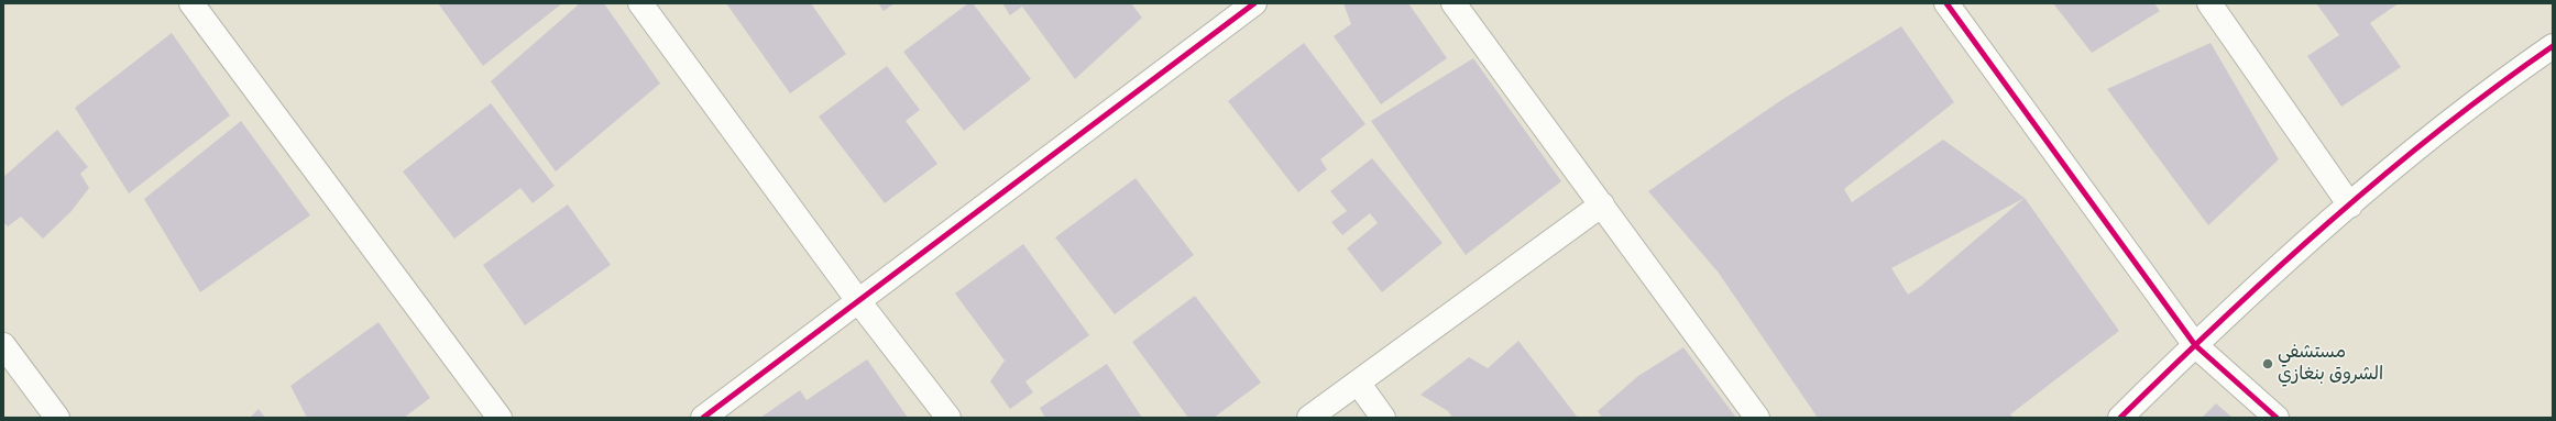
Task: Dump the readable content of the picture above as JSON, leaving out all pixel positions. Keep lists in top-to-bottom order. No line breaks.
{"places":["مستشفي الشروق بنغازي"]}
